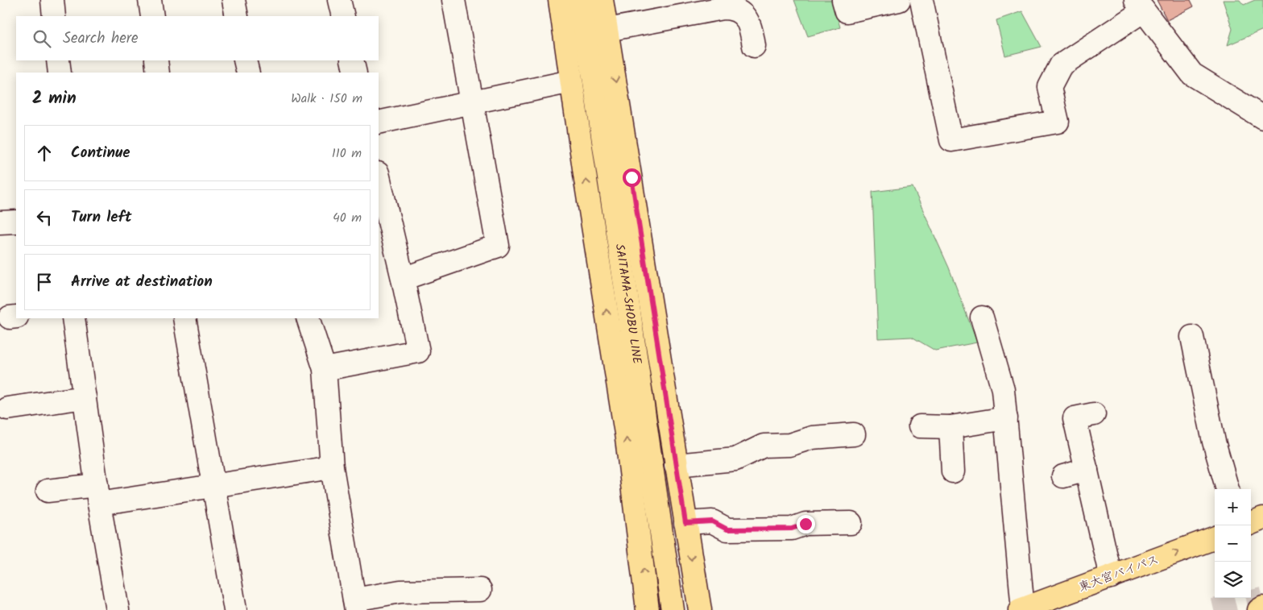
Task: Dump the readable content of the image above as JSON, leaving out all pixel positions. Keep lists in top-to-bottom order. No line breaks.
{"streets":{"main road":["SAITAMA-SHOBU LINE","東大宮バイパス"]},"one_way":["東大宮バイパス"],"page":{"search":"Search here","heading":["2 min","Walk · 150 m"],"list":[["Continue","110 m"],["Turn left","40 m"],"Arrive at destination"],"map_buttons":["+","−"]}}
